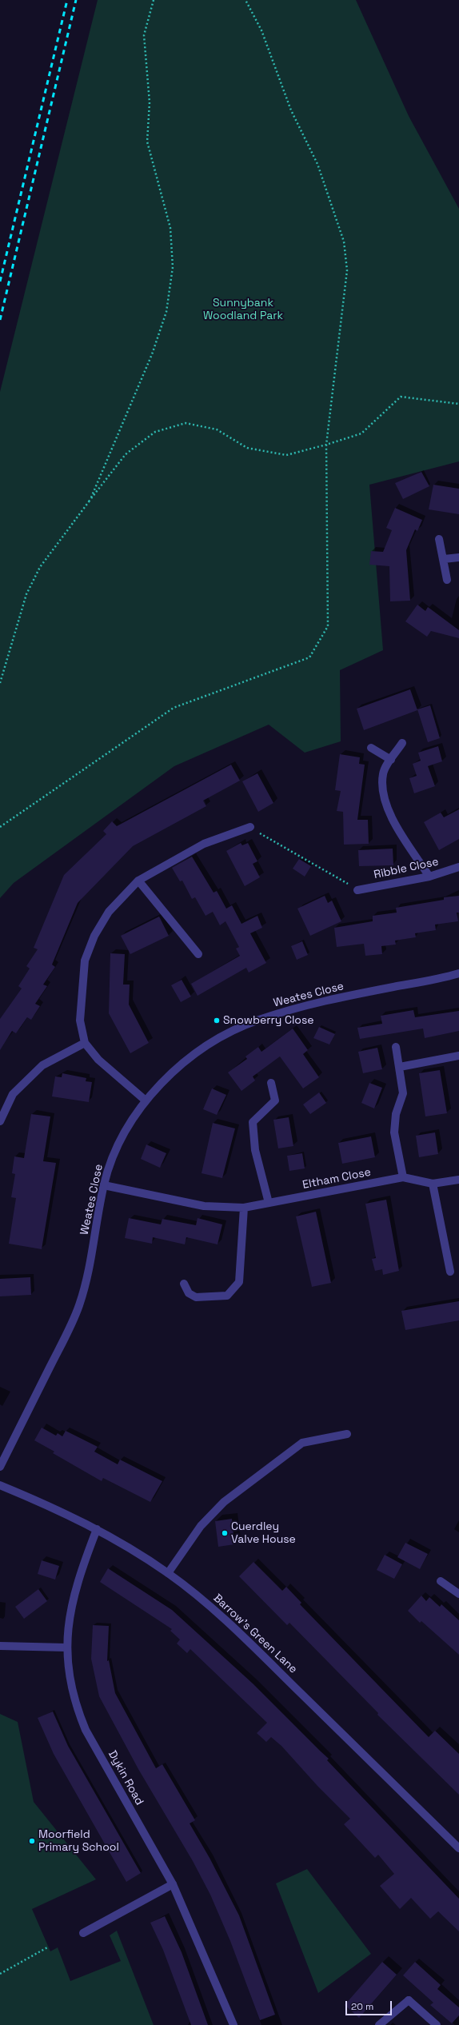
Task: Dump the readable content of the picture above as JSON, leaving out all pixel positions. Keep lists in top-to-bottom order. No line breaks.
{"streets":{"street":["Ribble Close","Weates Close","Eltham Close","Barrow's Green Lane","Dykin Road"]},"crossings":[["Weates Close","Eltham Close"],["Barrow's Green Lane","Dykin Road"]],"parks":["Sunnybank Woodland Park"],"places":["Snowberry Close","Cuerdley Valve House","Moorfield Primary School"],"scale_bar":"20 m"}
